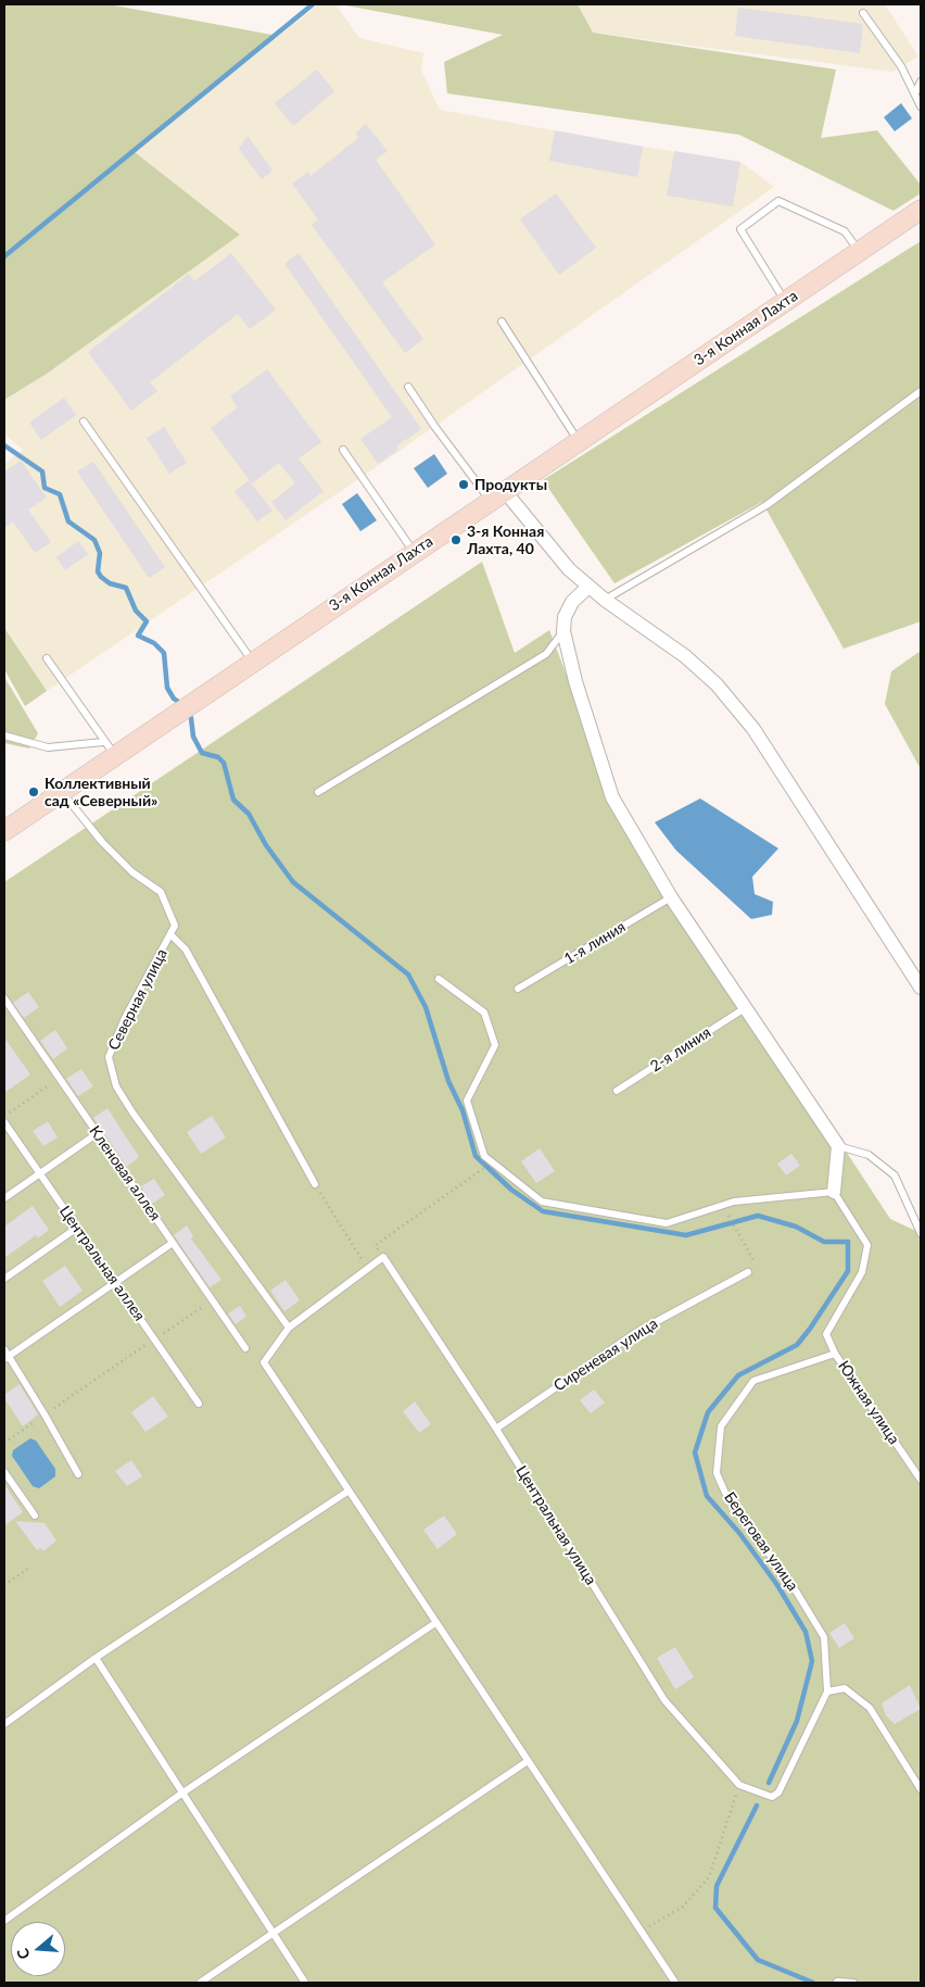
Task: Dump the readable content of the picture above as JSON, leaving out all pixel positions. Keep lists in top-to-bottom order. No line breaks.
{"streets":{"main road":["3-я Конная Лахта"],"lane":["1-я линия","Северная улица","2-я линия","Кленовая аллея","Центральная аллея","Сиреневая улица","Южная улица","Центральная улица","Береговая улица"]},"crossings":[["3-я Конная Лахта","Северная улица"],["Сиреневая улица","Центральная улица"],["Южная улица","Береговая улица"],["Центральная улица","Береговая улица"]],"places":["Продукты","3-я Конная Лахта, 40","Коллективный сад «Северный»"],"north":"left"}
